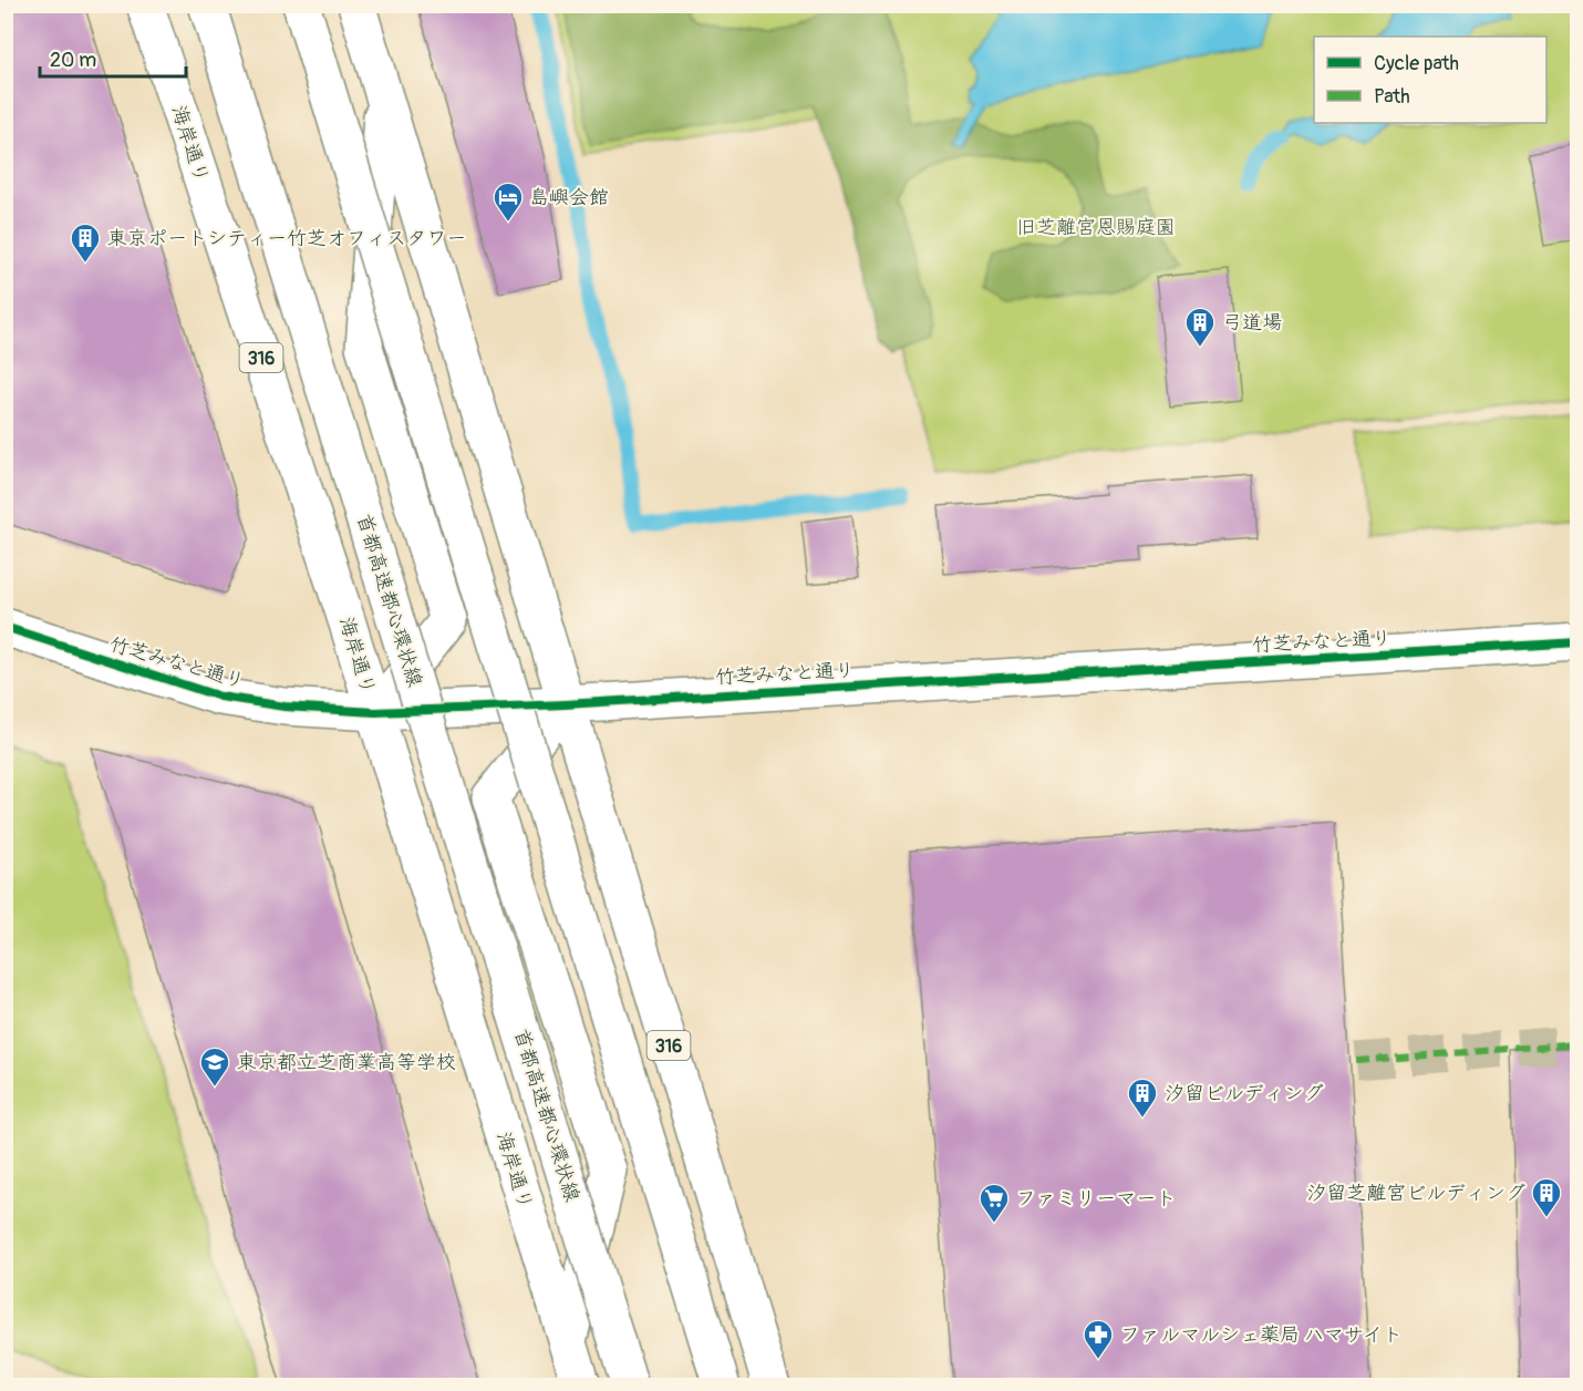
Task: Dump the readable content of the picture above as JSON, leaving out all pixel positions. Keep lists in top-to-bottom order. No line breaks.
{"streets":{"main road":["海岸通り","316","首都高速都心環状線","竹芝みなと通り"]},"crossings":[["海岸通り","316"],["海岸通り","竹芝みなと通り"],["316","竹芝みなと通り"]],"parks":["旧芝離宮恩賜庭園"],"places":{"hotel":["島嶼会館"],"building":["東京ポートシティー竹芝オフィスタワー","弓道場","汐留ビルディング","汐留芝離宮ビルディング"],"school or university":["東京都立芝商業高等学校"],"supermarket":["ファミリーマート"],"pharmacy":["ファルマルシェ薬局 ハマサイト"]},"legend":["Cycle path","Path"],"scale_bar":"20 m"}
